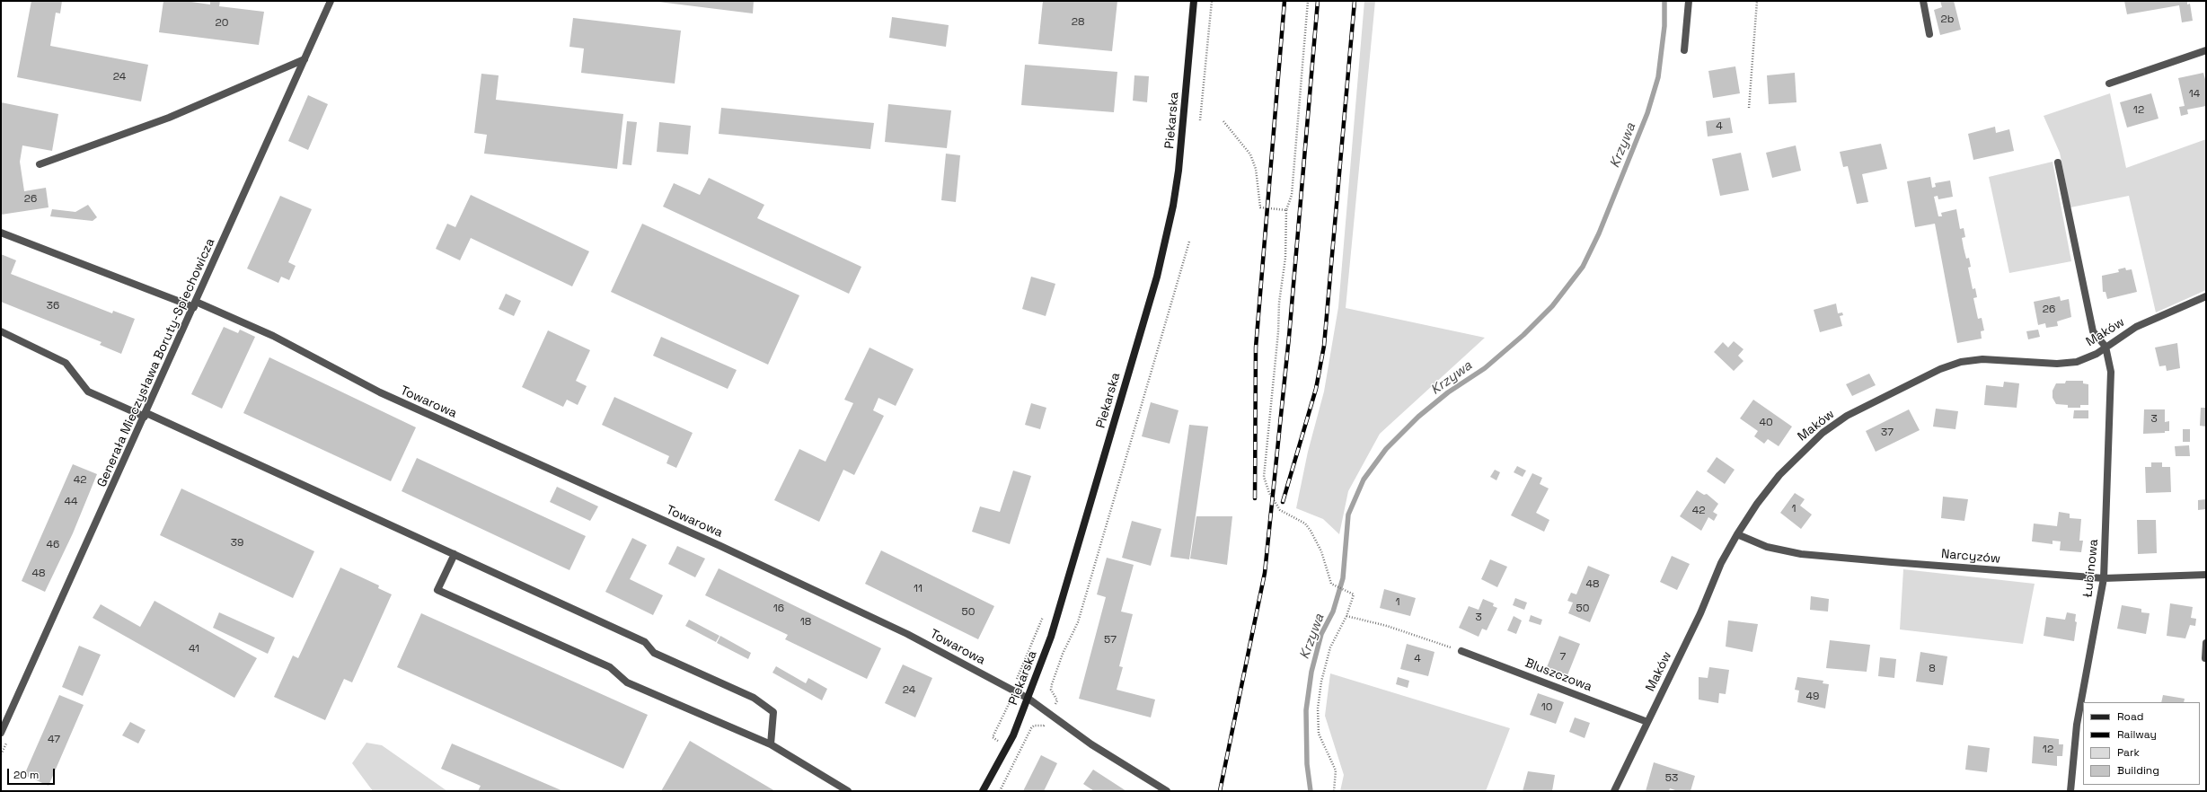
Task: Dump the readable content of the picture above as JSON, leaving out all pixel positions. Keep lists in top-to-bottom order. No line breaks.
{"streets":{"street":["Piekarska","Maków","Generała Mieczysława Boruty-Spiechowicza","Towarowa","Narcyzów","Łubinowa","Bluszczowa"]},"crossings":[["Piekarska","Towarowa"],["Maków","Narcyzów"],["Maków","Łubinowa"],["Maków","Bluszczowa"],["Generała Mieczysława Boruty-Spiechowicza","Towarowa"],["Narcyzów","Łubinowa"]],"water":["Krzywa"],"house_numbers":["2b","28","20","24","14","12","4","26","36","26","3","40","37","42","44","1","42","39","46","48","48","11","1","16","50","50","3","18","57","41","7","4","8","24","49","10","47","12","53"],"legend":["Road","Railway","Park","Building"],"scale_bar":"20 m"}
